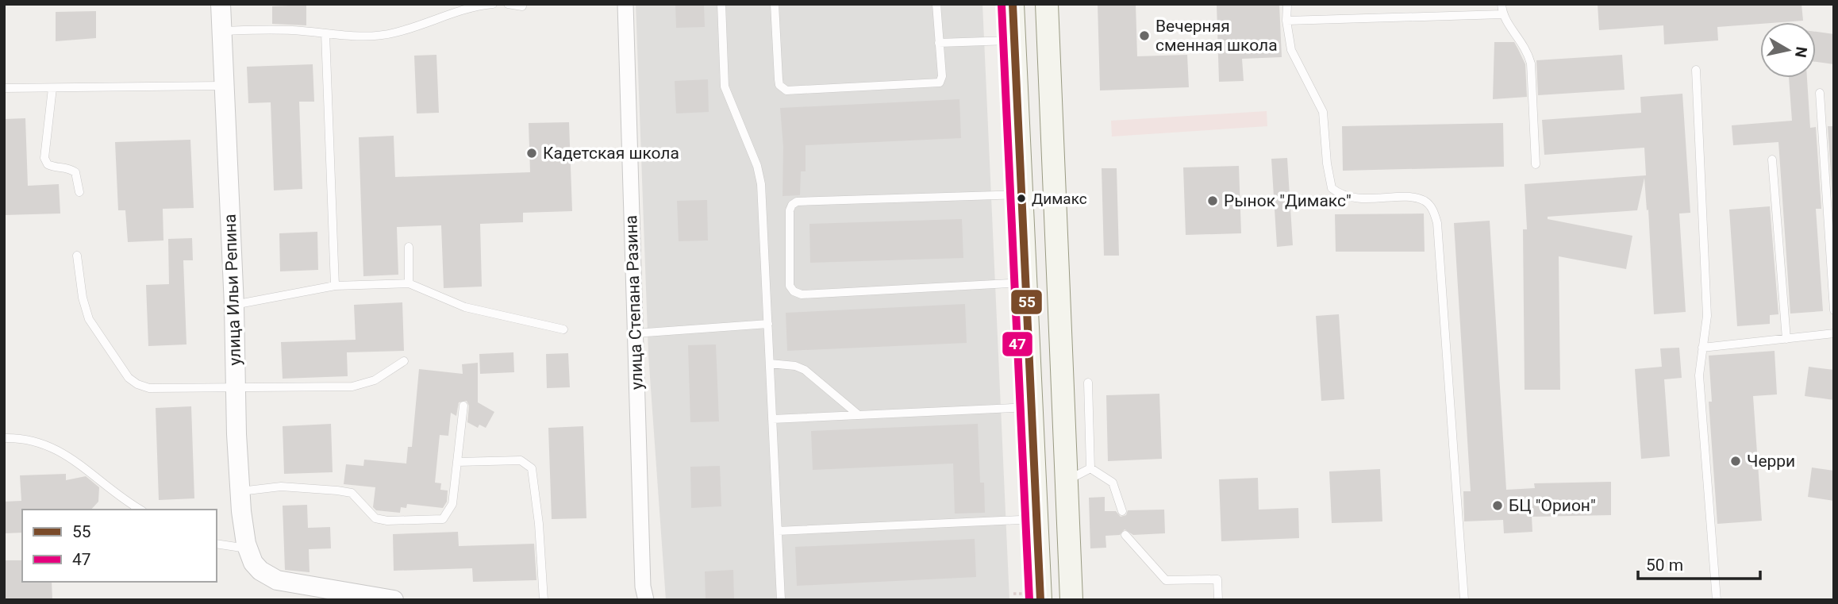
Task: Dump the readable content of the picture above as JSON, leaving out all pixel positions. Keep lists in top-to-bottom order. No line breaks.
{"streets":{"street":["улица Ильи Репина","улица Степана Разина"]},"places":["Вечерняя сменная школа","Кадетская школа","Димакс","Рынок \"Димакс\"","Черри","БЦ \"Орион\""],"lines":["transit line 55","transit line 47"],"legend":["55","47"],"scale_bar":"50 m","north":"right"}
